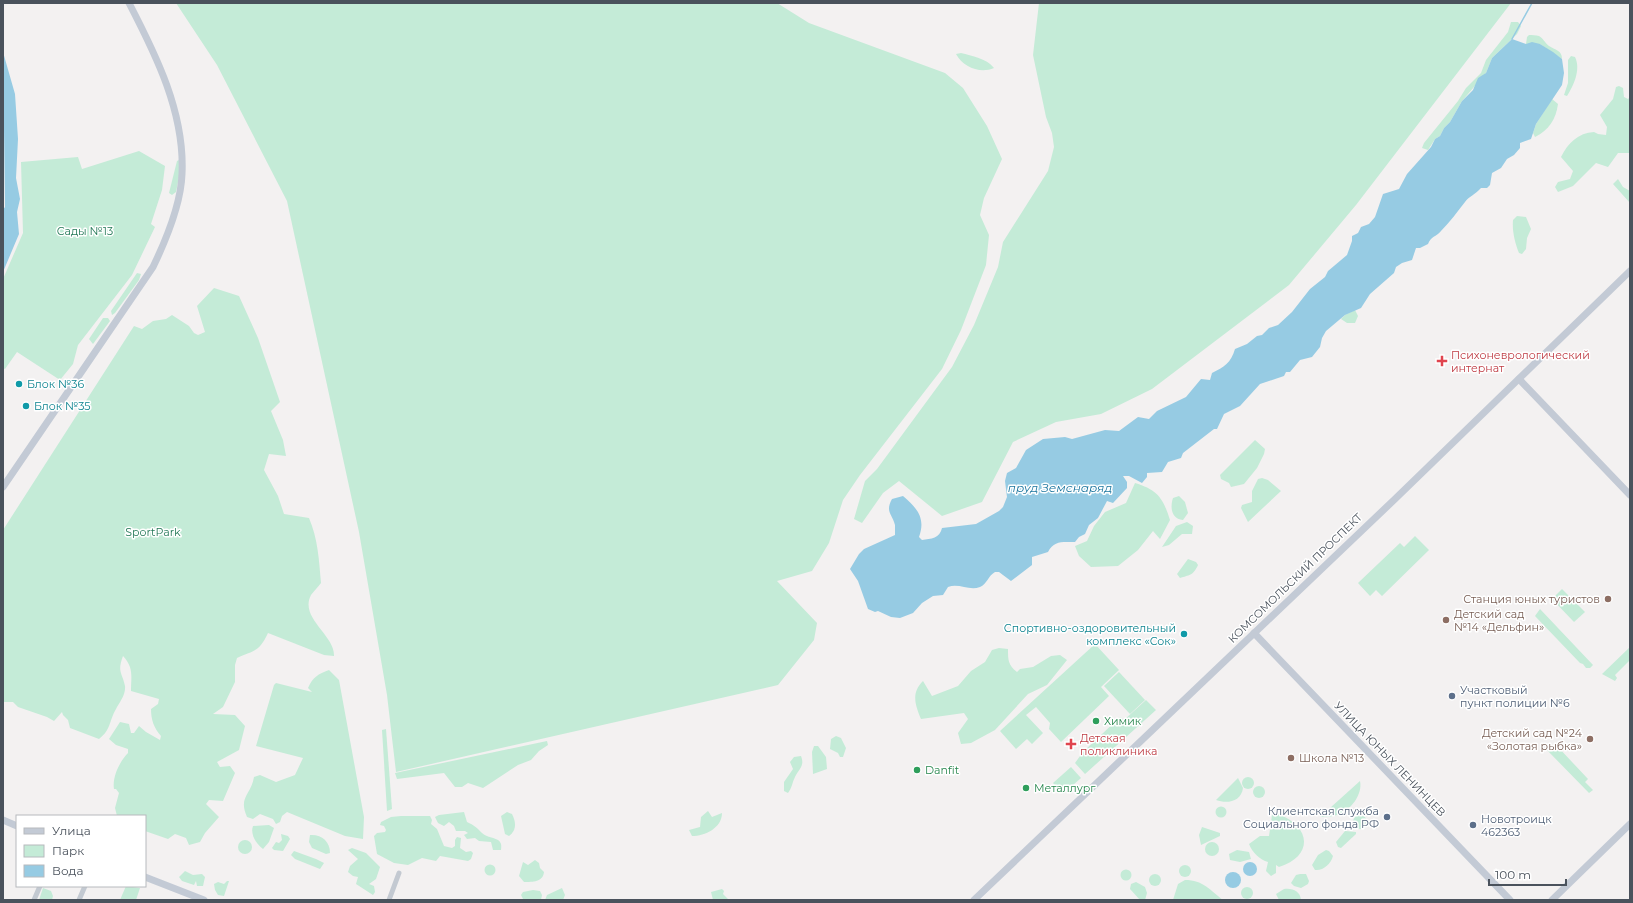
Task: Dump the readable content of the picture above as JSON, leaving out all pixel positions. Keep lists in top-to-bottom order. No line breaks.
{"streets":{"street":["КОМСОМОЛЬСКИЙ ПРОСПЕКТ","УЛИЦА ЮНЫХ ЛЕНИНЦЕВ"]},"crossings":[["КОМСОМОЛЬСКИЙ ПРОСПЕКТ","УЛИЦА ЮНЫХ ЛЕНИНЦЕВ"]],"water":["пруд Земснаряд"],"parks":["Сады №13","SportPark"],"places":{"health":["Психоневрологический интернат","Детская поликлиника"],"other":["Блок №36","Блок №35","Станция юных туристов","Детский сад №14 «Дельфин»","Спортивно-оздоровительный комплекс «Сок»","Участковый пункт полиции №6","Химик","Детский сад №24 «Золотая рыбка»","Школа №13","Danfit","Металлург","Клиентская служба Социального фонда РФ","Новотроицк 462363"]},"legend":["Улица","Парк","Вода"],"scale_bar":"100 m"}
